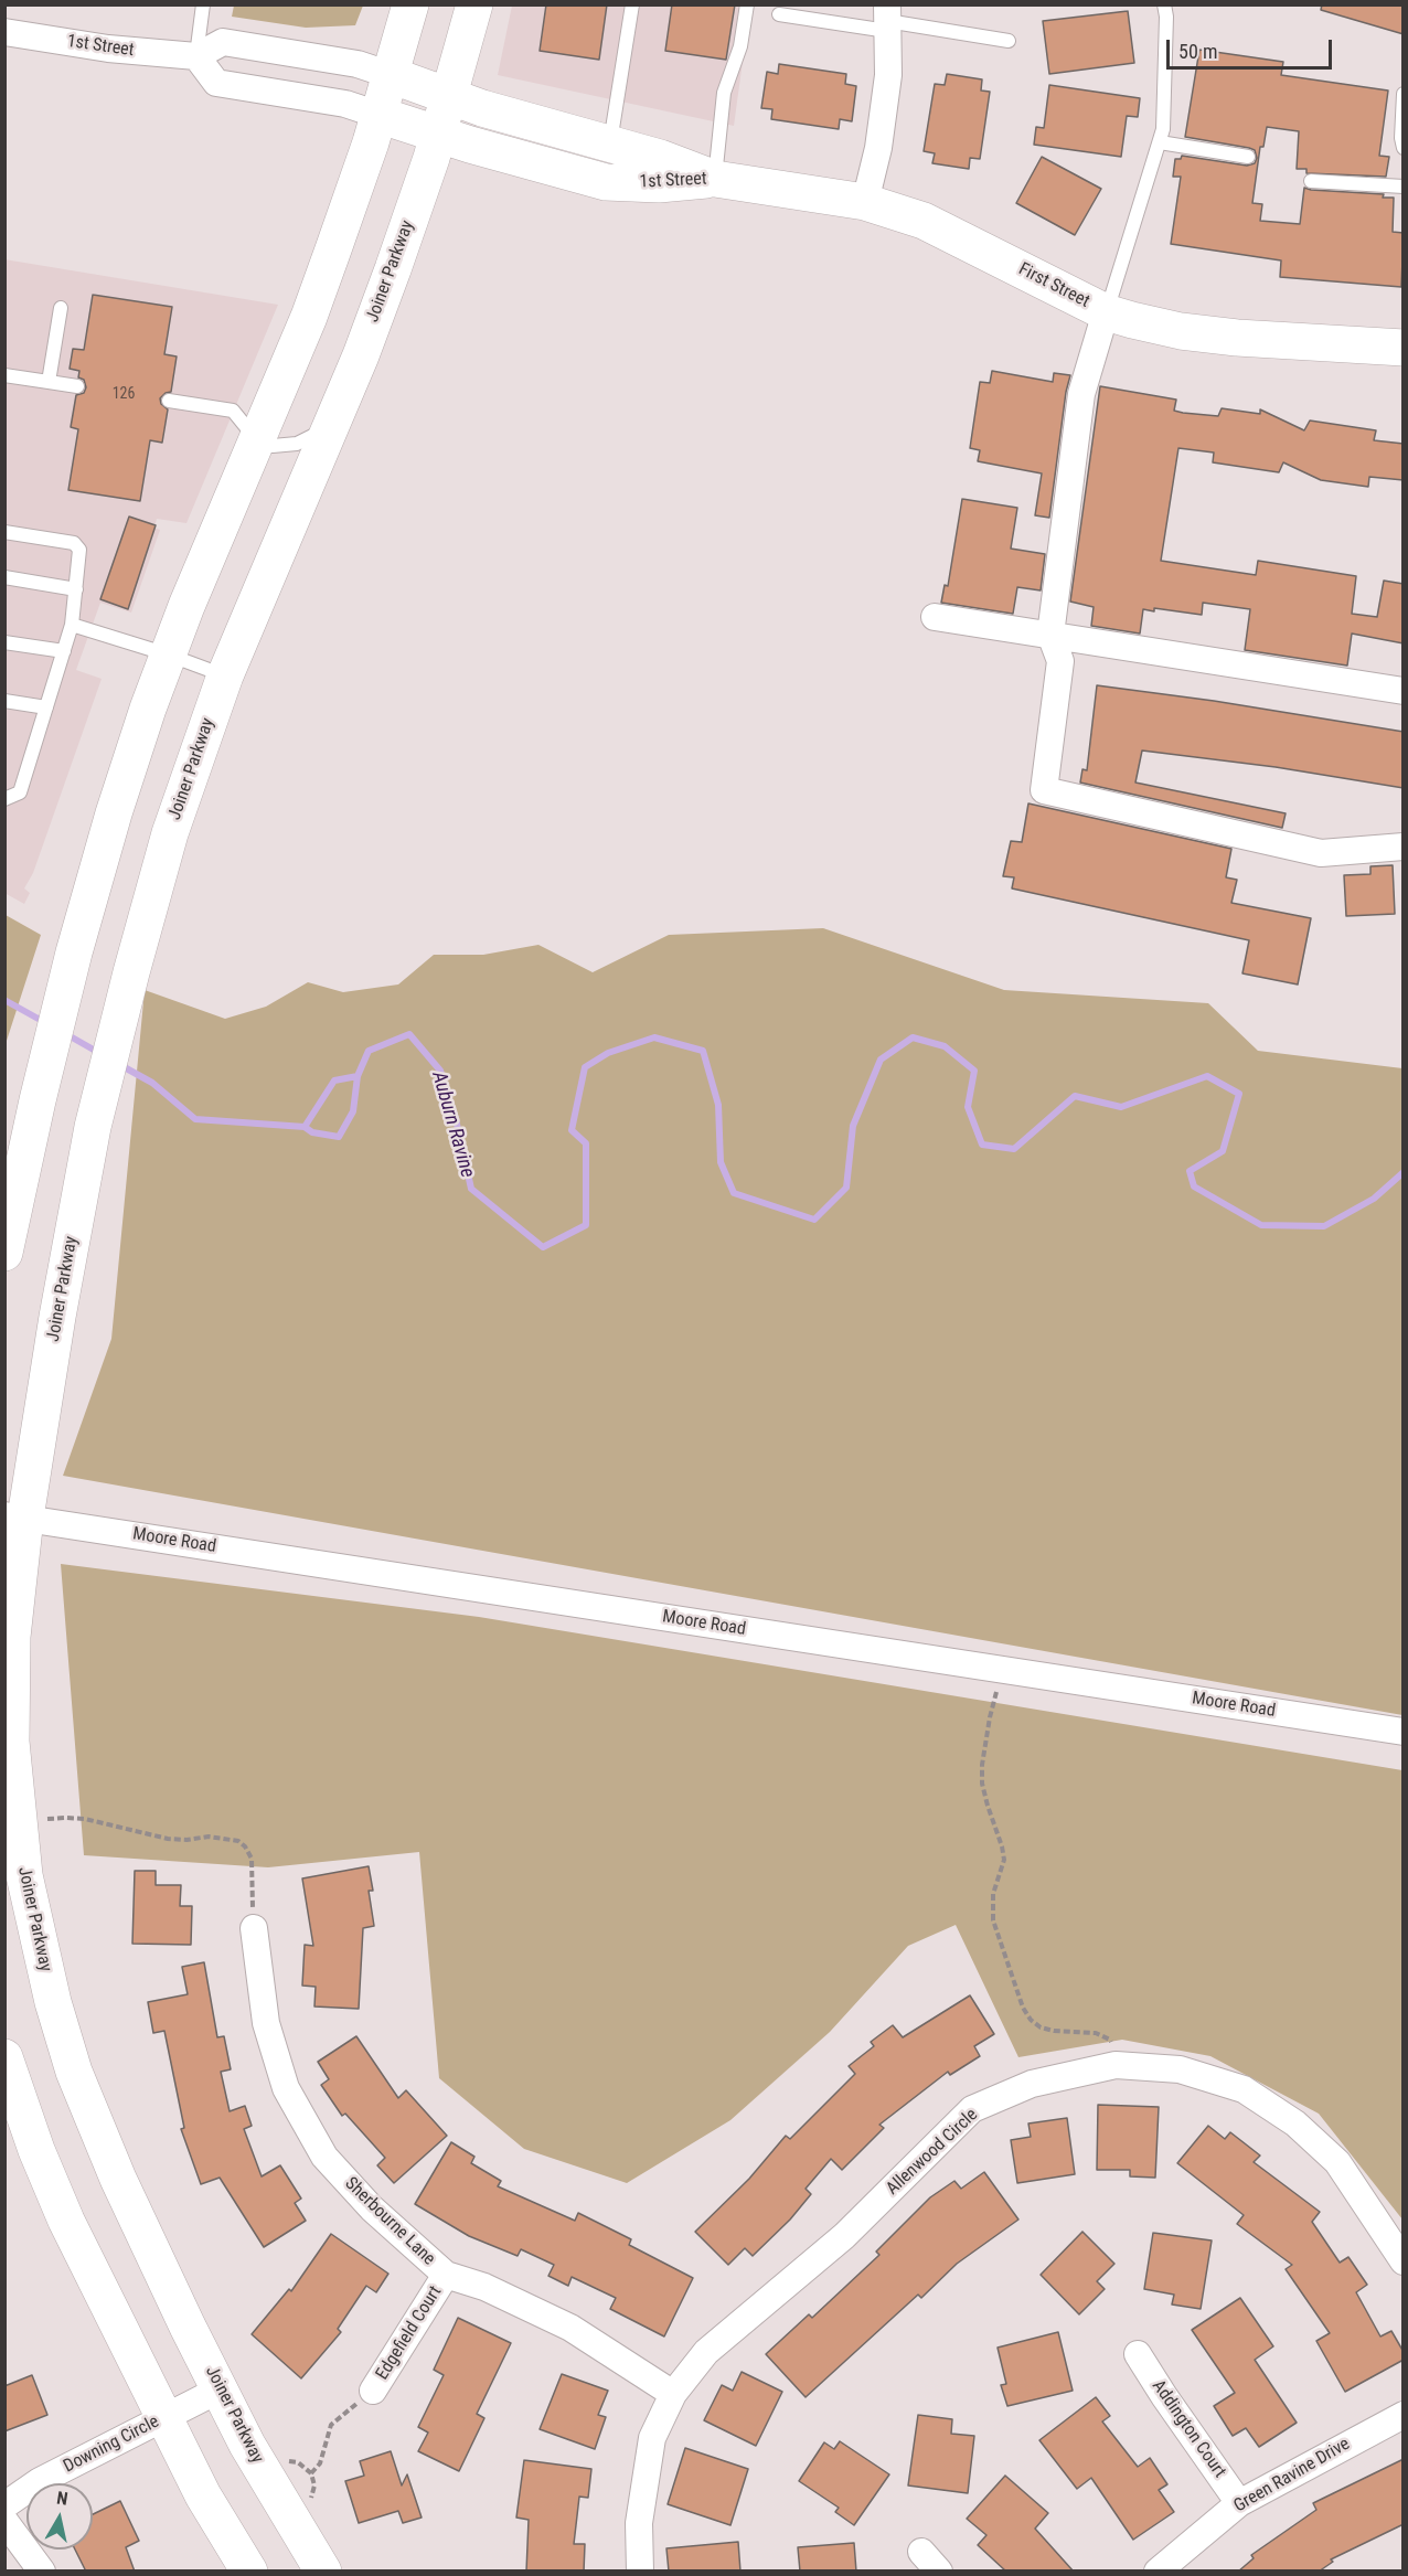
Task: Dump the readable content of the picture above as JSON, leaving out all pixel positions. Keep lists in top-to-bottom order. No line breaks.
{"streets":{"main road":["1st Street","Joiner Parkway","First Street"],"street":["Moore Road","Allenwood Circle","Sherbourne Lane","Edgefield Court","Addington Court","Downing Circle","Green Ravine Drive"]},"crossings":[["1st Street","Joiner Parkway"],["1st Street","First Street"],["Joiner Parkway","Moore Road"],["Joiner Parkway","Downing Circle"],["Allenwood Circle","Sherbourne Lane"],["Sherbourne Lane","Edgefield Court"],["Addington Court","Green Ravine Drive"]],"water":["Auburn Ravine"],"house_numbers":["126"],"scale_bar":"50 m","north":"top"}
